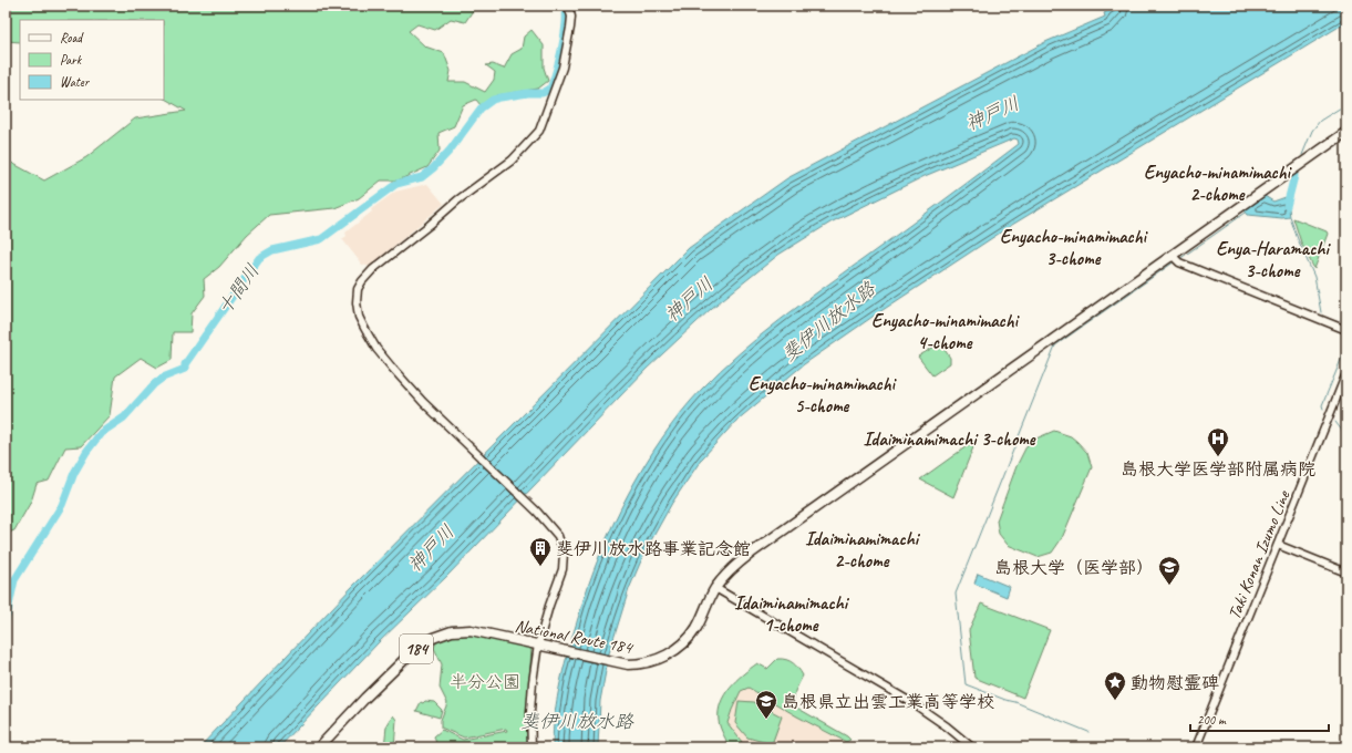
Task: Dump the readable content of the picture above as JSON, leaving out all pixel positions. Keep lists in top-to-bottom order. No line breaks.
{"streets":{"highway":["National Route 184","184"],"street":["Taki Konan Izumo Line"]},"districts":["Enyacho-minamimachi 2-chome","Enyacho-minamimachi 3-chome","Enya-Haramachi 3-chome","Enyacho-minamimachi 4-chome","Enyacho-minamimachi 5-chome","Idaiminamimachi 3-chome","Idaiminamimachi 2-chome","Idaiminamimachi 1-chome"],"water":["神戸川","十間川","斐伊川放水路"],"parks":["半分公園"],"places":{"hospital":["島根大学医学部附属病院"],"building":["斐伊川放水路事業記念館"],"school or university":["島根大学（医学部）","島根県立出雲工業高等学校"],"place":["動物慰霊碑"]},"legend":["Road","Park","Water"],"scale_bar":"200 m"}
